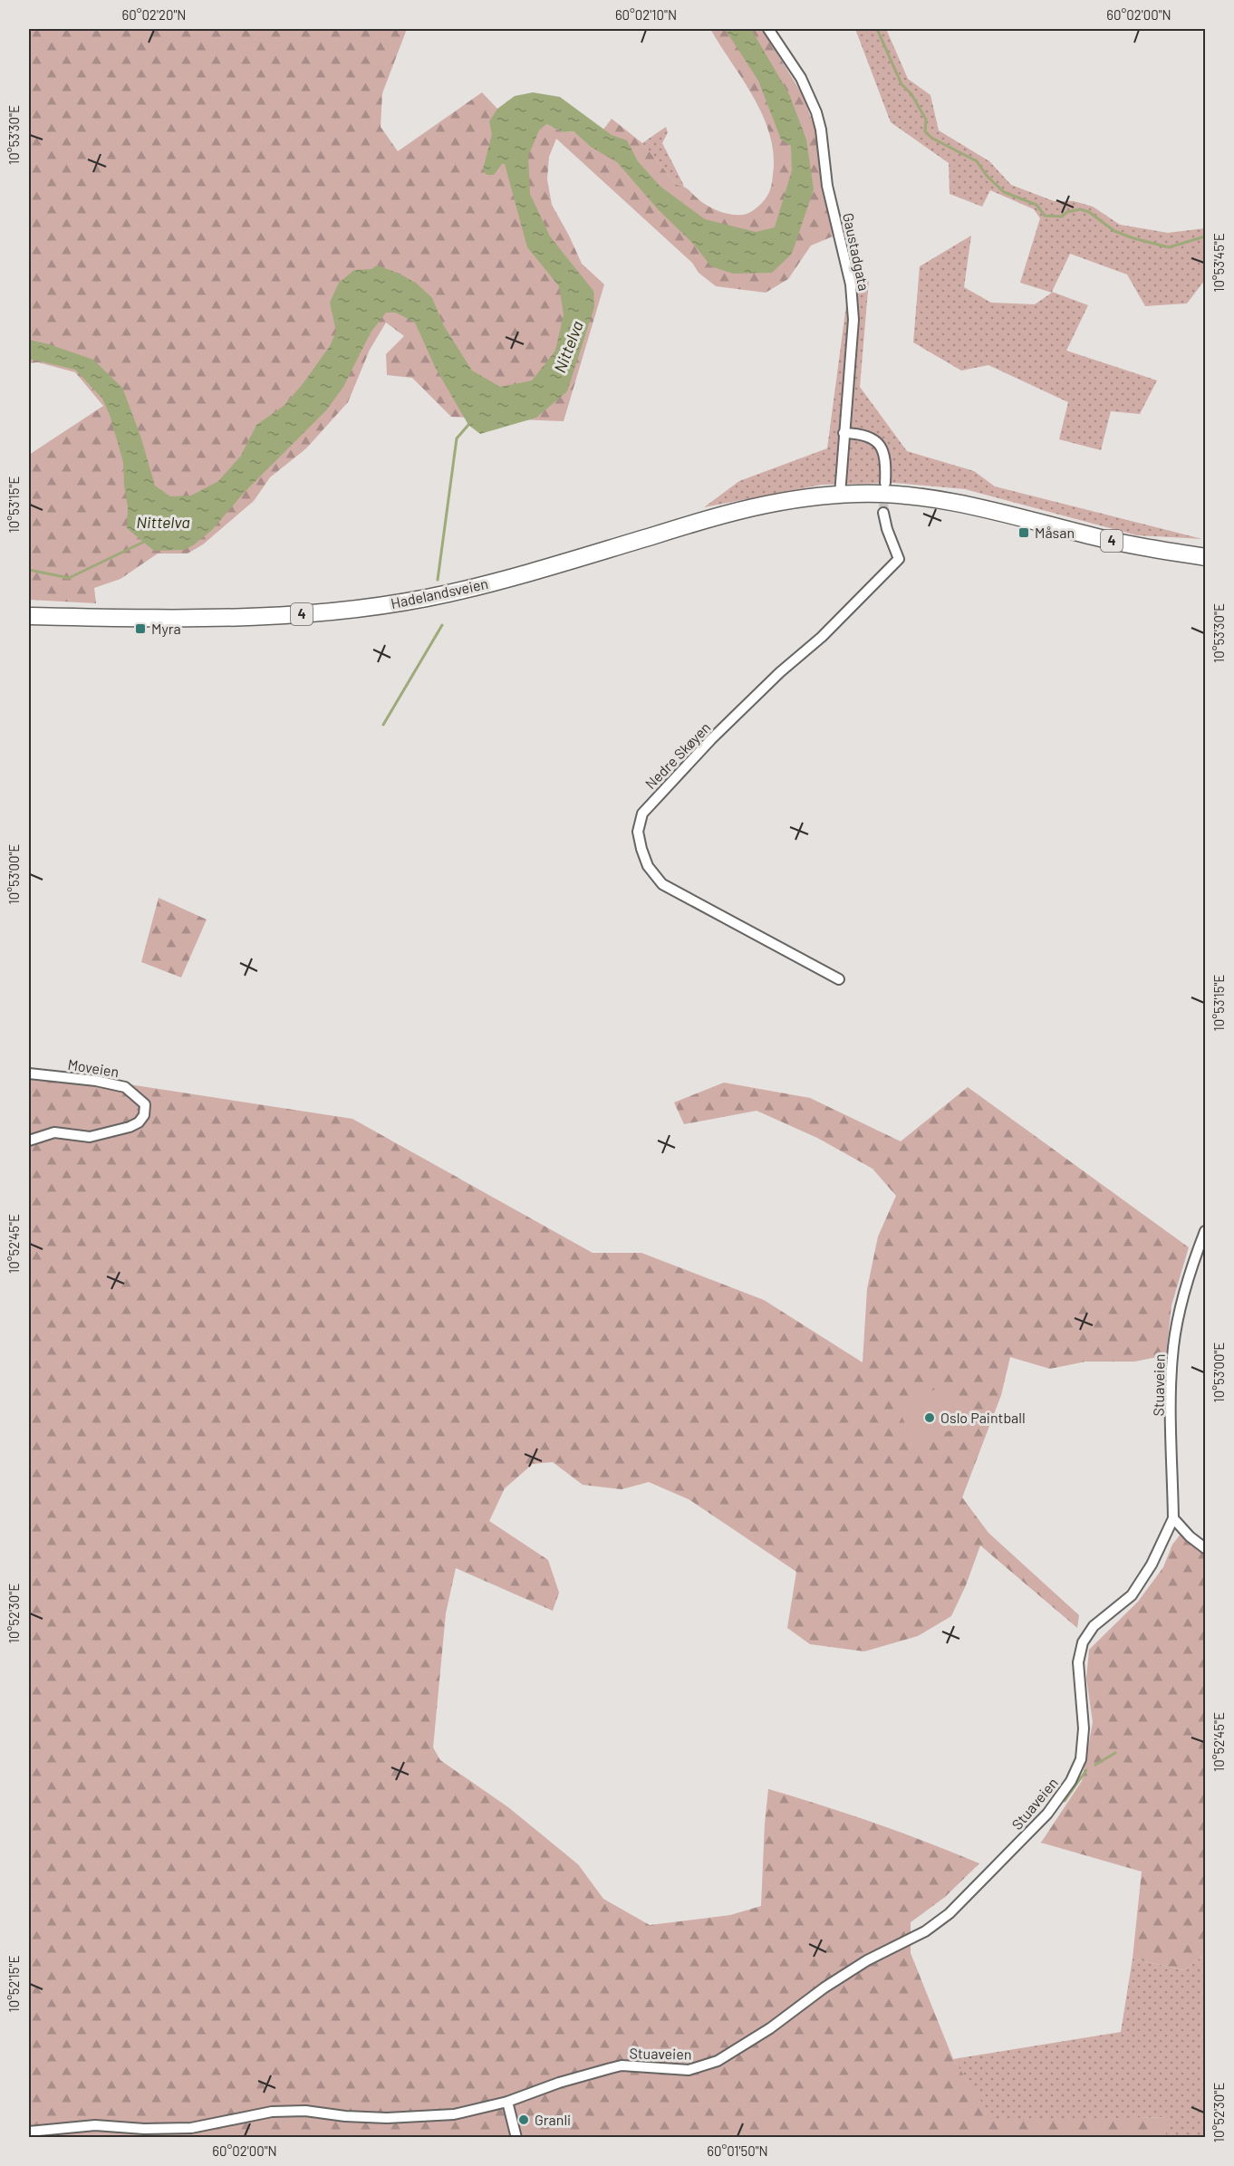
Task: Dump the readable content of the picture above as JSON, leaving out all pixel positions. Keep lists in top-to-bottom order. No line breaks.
{"streets":{"highway":["4","Hadelandsveien"],"street":["Gaustadgata","Nedre Skøyen","Moveien","Stuaveien"]},"crossings":[["Gaustadgata","4"],["Gaustadgata","Hadelandsveien"],["4","Hadelandsveien"]],"water":["Nittelva"],"places":{"transit":["Måsan","Myra"],"other":["Oslo Paintball","Granli"]},"coordinates":["60°02'20\"N","60°02'10\"N","60°02'00\"N","10°53'30\"E","10°53'45\"E","10°53'15\"E","10°53'00\"E","10°52'45\"E","10°52'30\"E","10°52'15\"E","60°01'50\"N"]}
